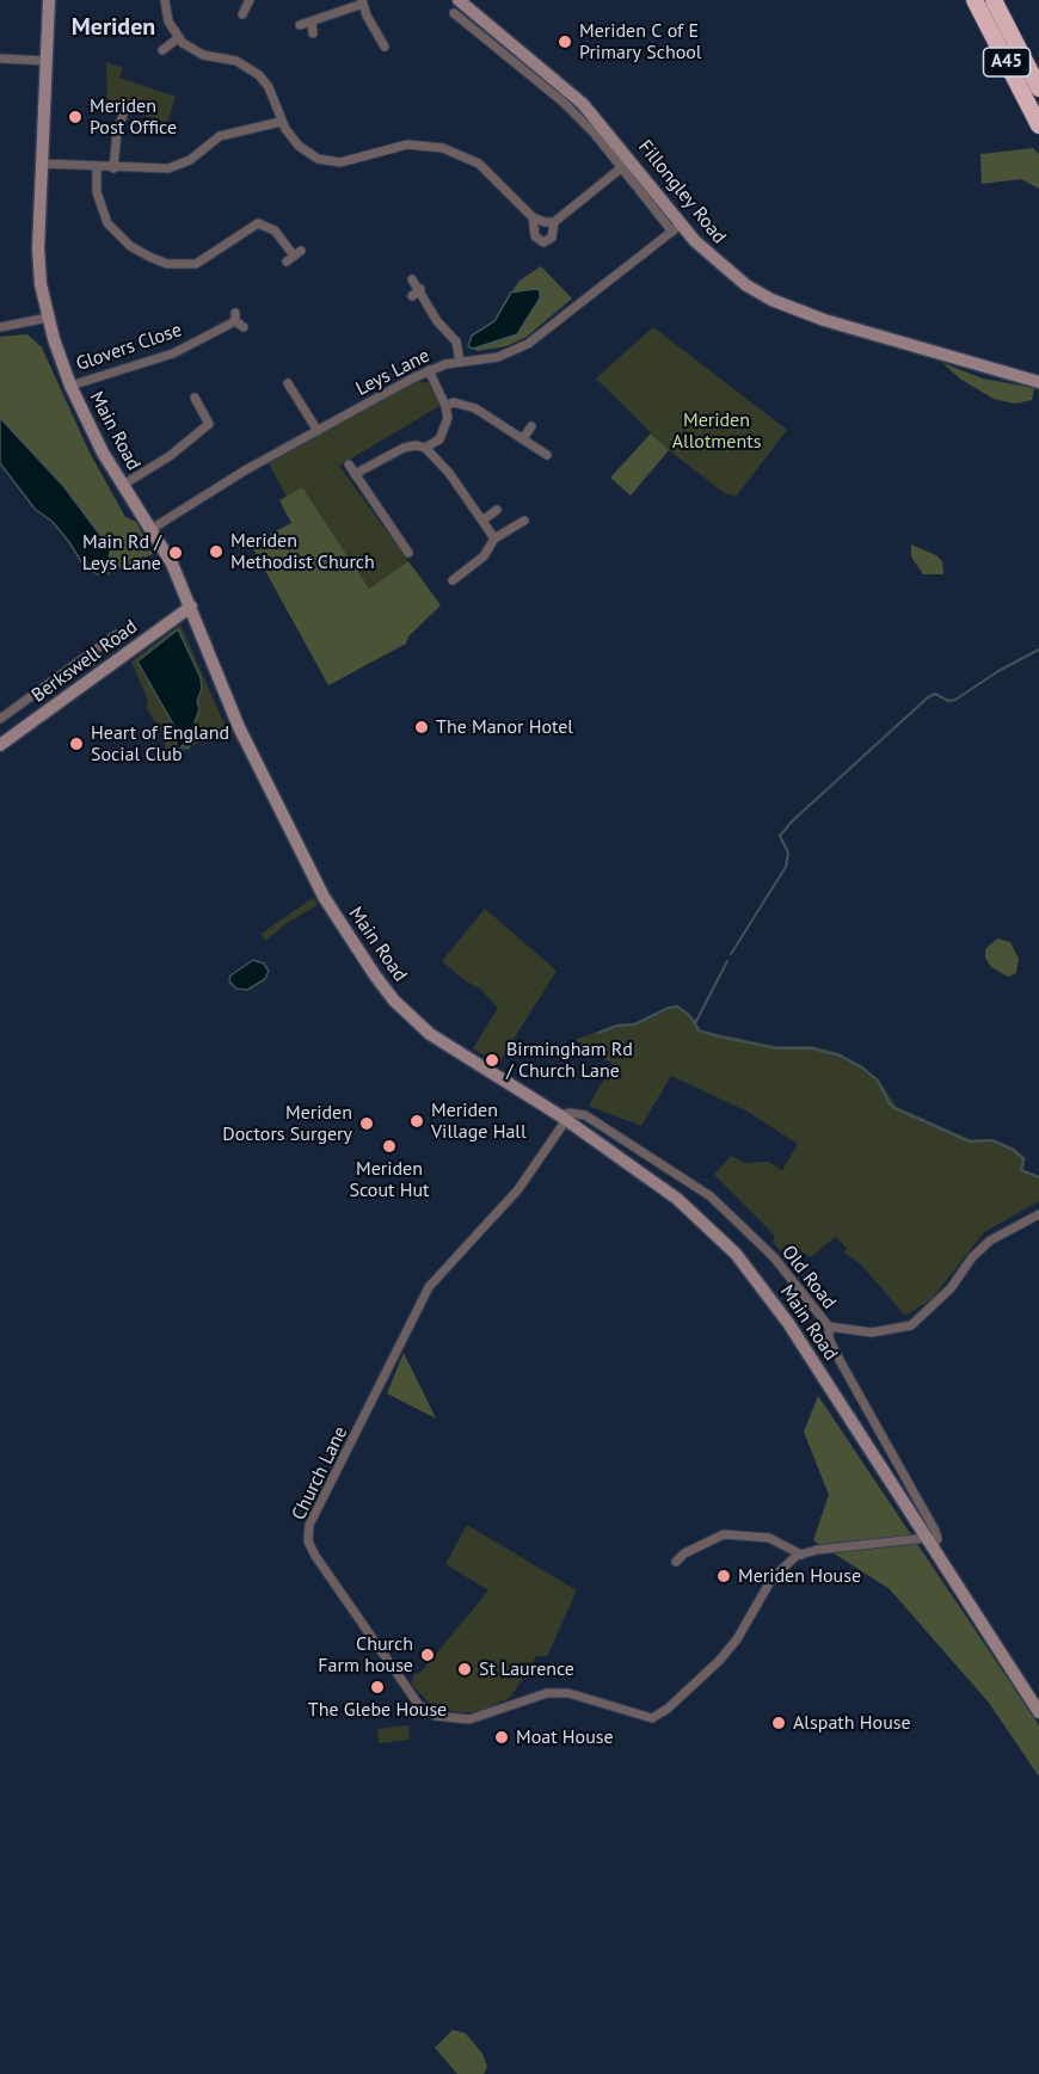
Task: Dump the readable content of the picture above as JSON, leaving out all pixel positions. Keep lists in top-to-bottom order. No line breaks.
{"streets":{"highway":["A45"],"main road":["Fillongley Road","Main Road","Berkswell Road"],"street":["Glovers Close","Leys Lane","Old Road","Church Lane"]},"crossings":[["Fillongley Road","Leys Lane"],["Glovers Close","Main Road"],["Leys Lane","Main Road"],["Main Road","Berkswell Road"],["Main Road","Old Road"],["Main Road","Church Lane"],["Old Road","Church Lane"]],"districts":["Meriden"],"parks":["Meriden Allotments"],"places":["Meriden C of E Primary School","Meriden Post Office","Meriden Methodist Church","Main Rd / Leys Lane","The Manor Hotel","Heart of England Social Club","Birmingham Rd / Church Lane","Meriden Village Hall","Meriden Doctors Surgery","Meriden Scout Hut","Meriden House","Church Farm house","St Laurence","The Glebe House","Alspath House","Moat House"]}
